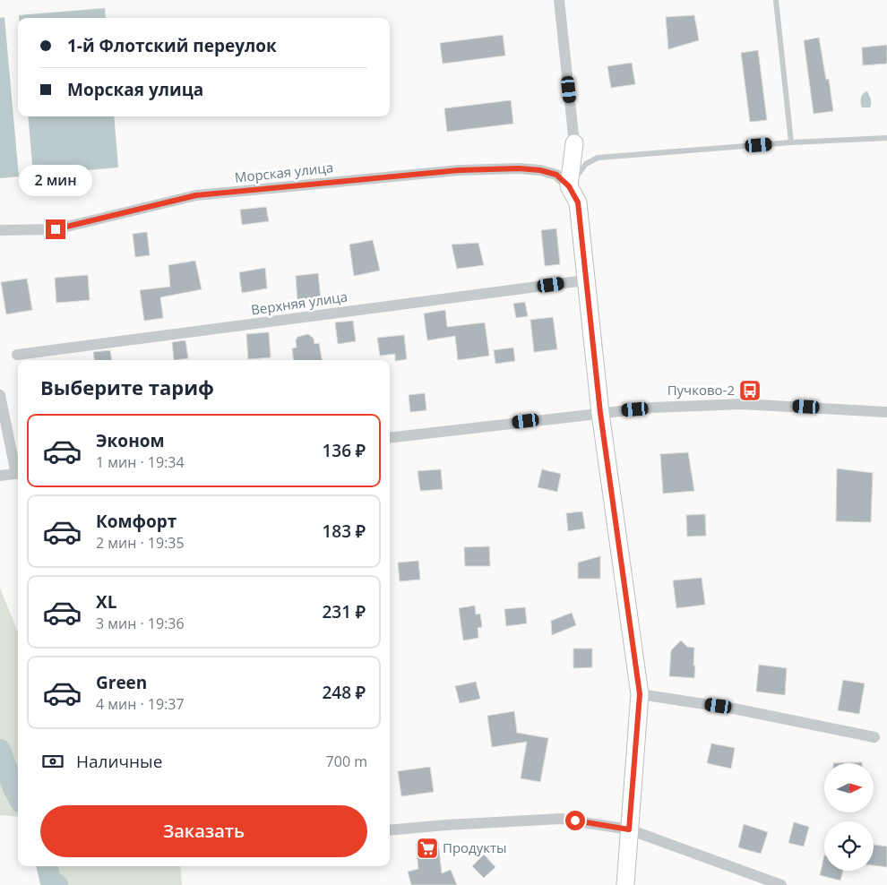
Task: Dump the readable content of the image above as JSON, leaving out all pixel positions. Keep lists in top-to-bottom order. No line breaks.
{"streets":{"street":["Морская улица","Верхняя улица"]},"places":{"bus stop":["Пучково-2"],"supermarket":["Продукты"]},"north":"right","page":{"banner":["1-й Флотский переулок","Морская улица"],"bubble":"2 мин","heading":"Выберите тариф","list":[{"name":"Эконом","note":"1 мин · 19:34","value":"136 ₽"},{"name":"Комфорт","note":"2 мин · 19:35","value":"183 ₽"},{"name":"XL","note":"3 мин · 19:36","value":"231 ₽"},{"name":"Green","note":"4 мин · 19:37","value":"248 ₽"}],"pay":["Наличные","700 m"],"buttons":"Заказать"}}
